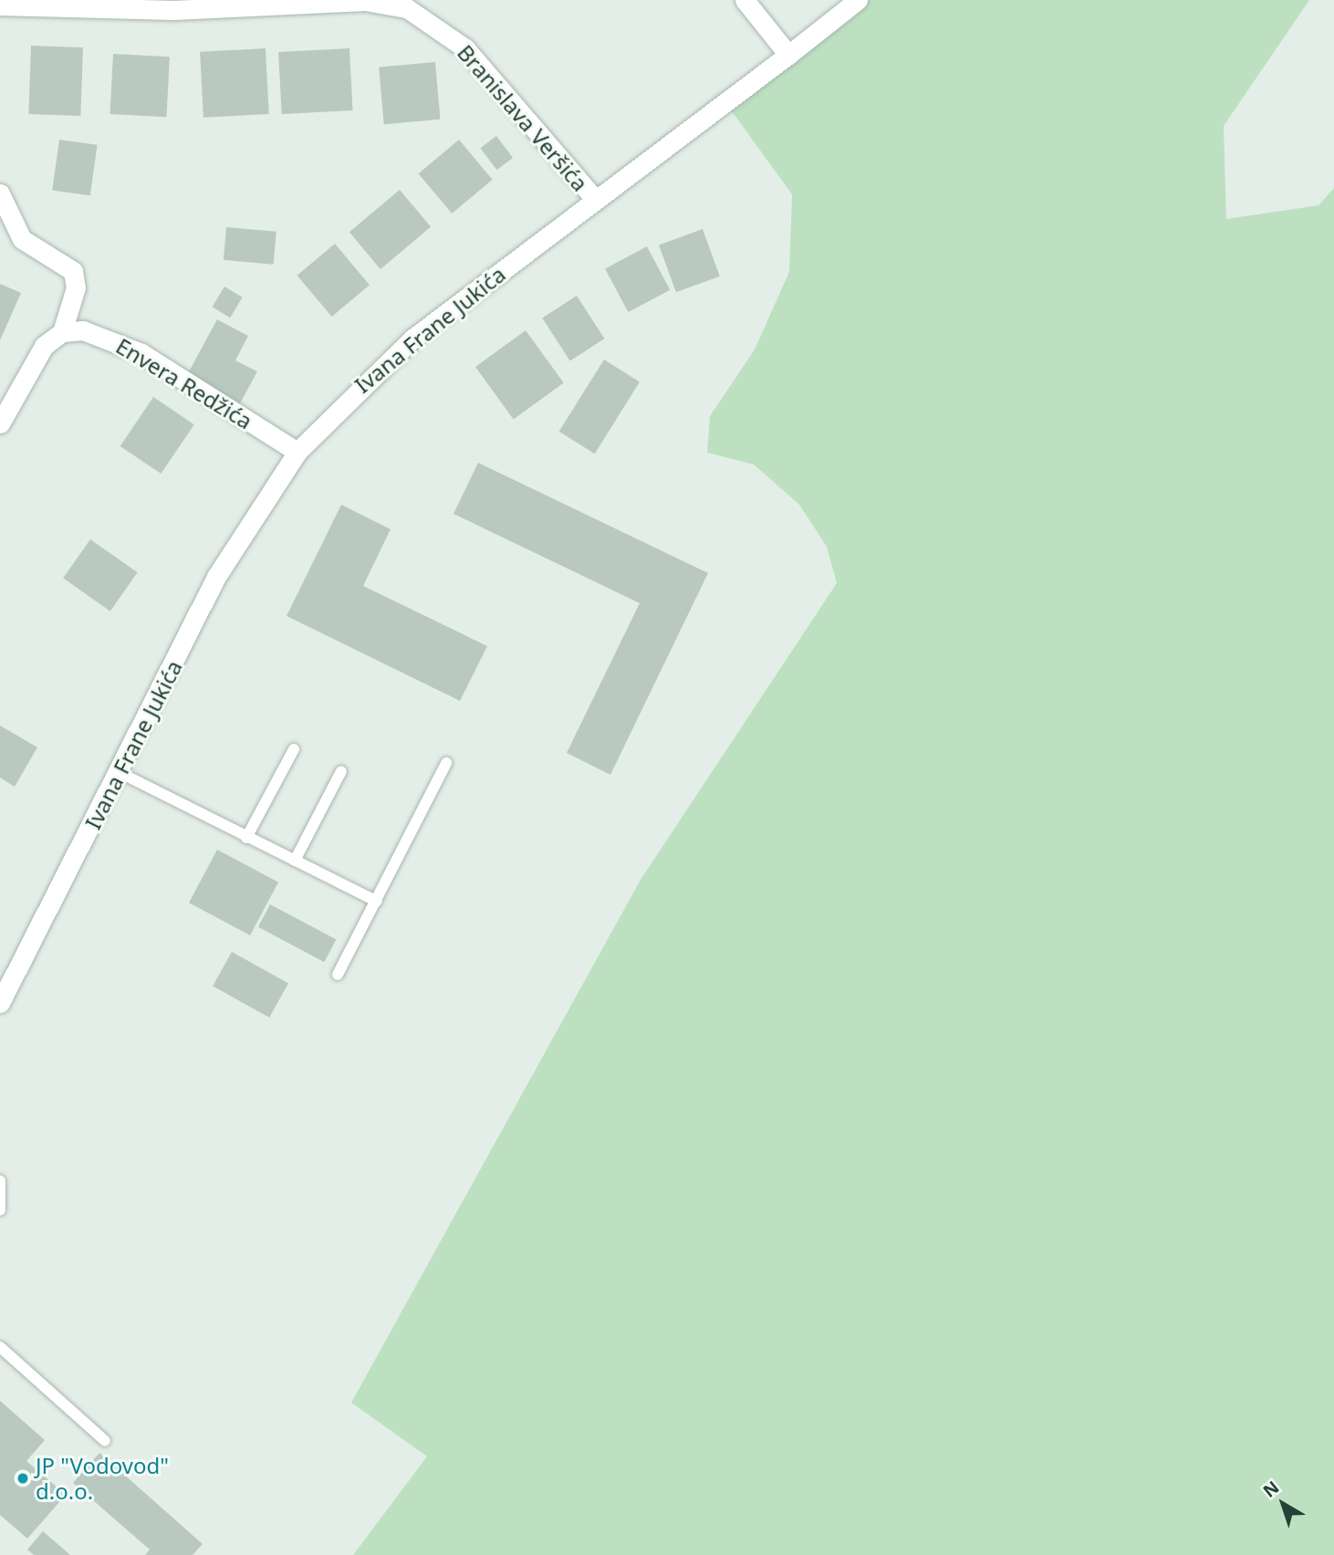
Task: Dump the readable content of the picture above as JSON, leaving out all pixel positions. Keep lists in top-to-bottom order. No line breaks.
{"streets":{"street":["Branislava Veršića","Ivana Frane Jukića","Envera Redžića"]},"crossings":[["Branislava Veršića","Ivana Frane Jukića"],["Ivana Frane Jukića","Envera Redžića"]],"places":["JP \"Vodovod\" d.o.o."],"north":"top left"}
